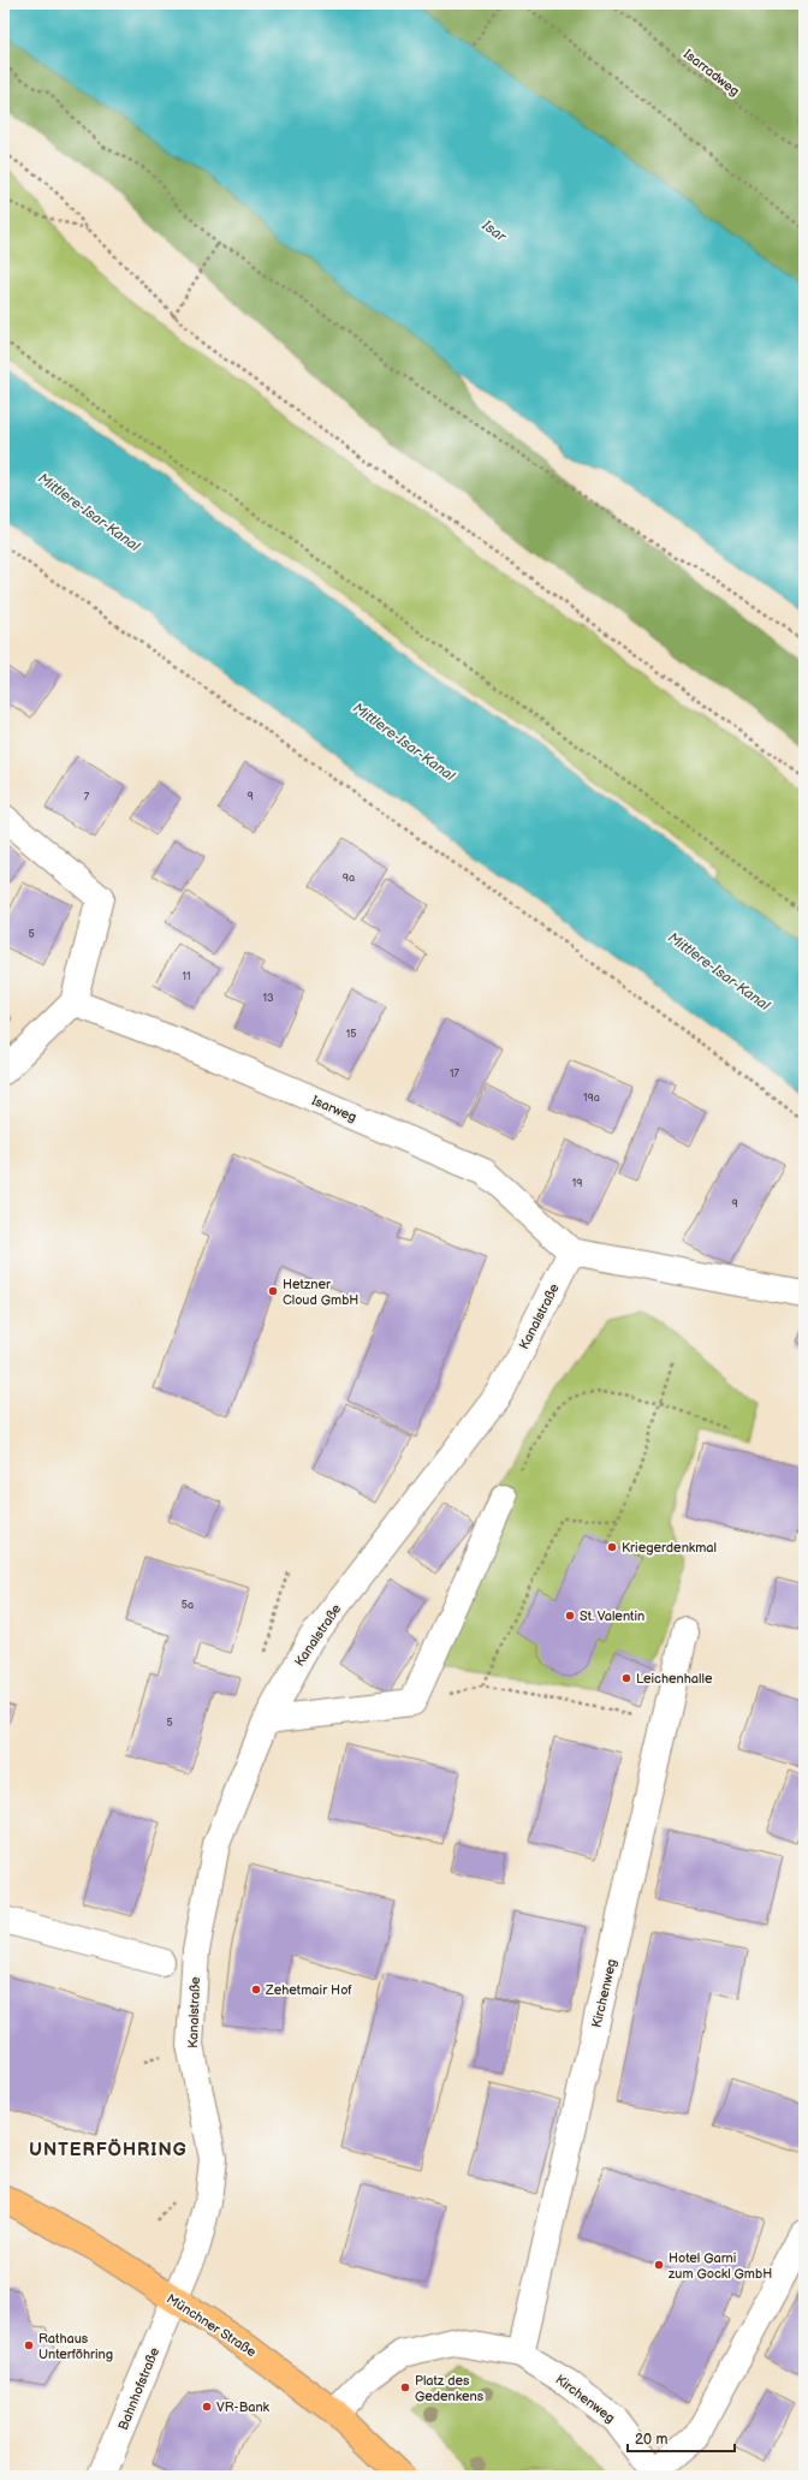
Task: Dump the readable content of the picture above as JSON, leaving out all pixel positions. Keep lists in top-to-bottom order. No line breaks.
{"streets":{"main road":["Münchner Straße"],"street":["Isarweg","Kanalstraße","Kirchenweg","Bahnhofstraße"],"path":["Isarradweg"]},"crossings":[["Isarweg","Kanalstraße"],["Kanalstraße","Münchner Straße"],["Kanalstraße","Bahnhofstraße"],["Kirchenweg","Münchner Straße"],["Münchner Straße","Bahnhofstraße"]],"districts":["UNTERFÖHRING"],"water":["Isar","Mittlere-Isar-Kanal"],"places":["Hetzner Cloud GmbH","Kriegerdenkmal","St. Valentin","Leichenhalle","Zehetmair Hof","Hotel Garni zum Gockl GmbH","Rathaus Unterföhring","Platz des Gedenkens","VR-Bank"],"house_numbers":["9","7","9a","5","11","13","15","17","19a","19","9","5a","5"],"scale_bar":"20 m"}
